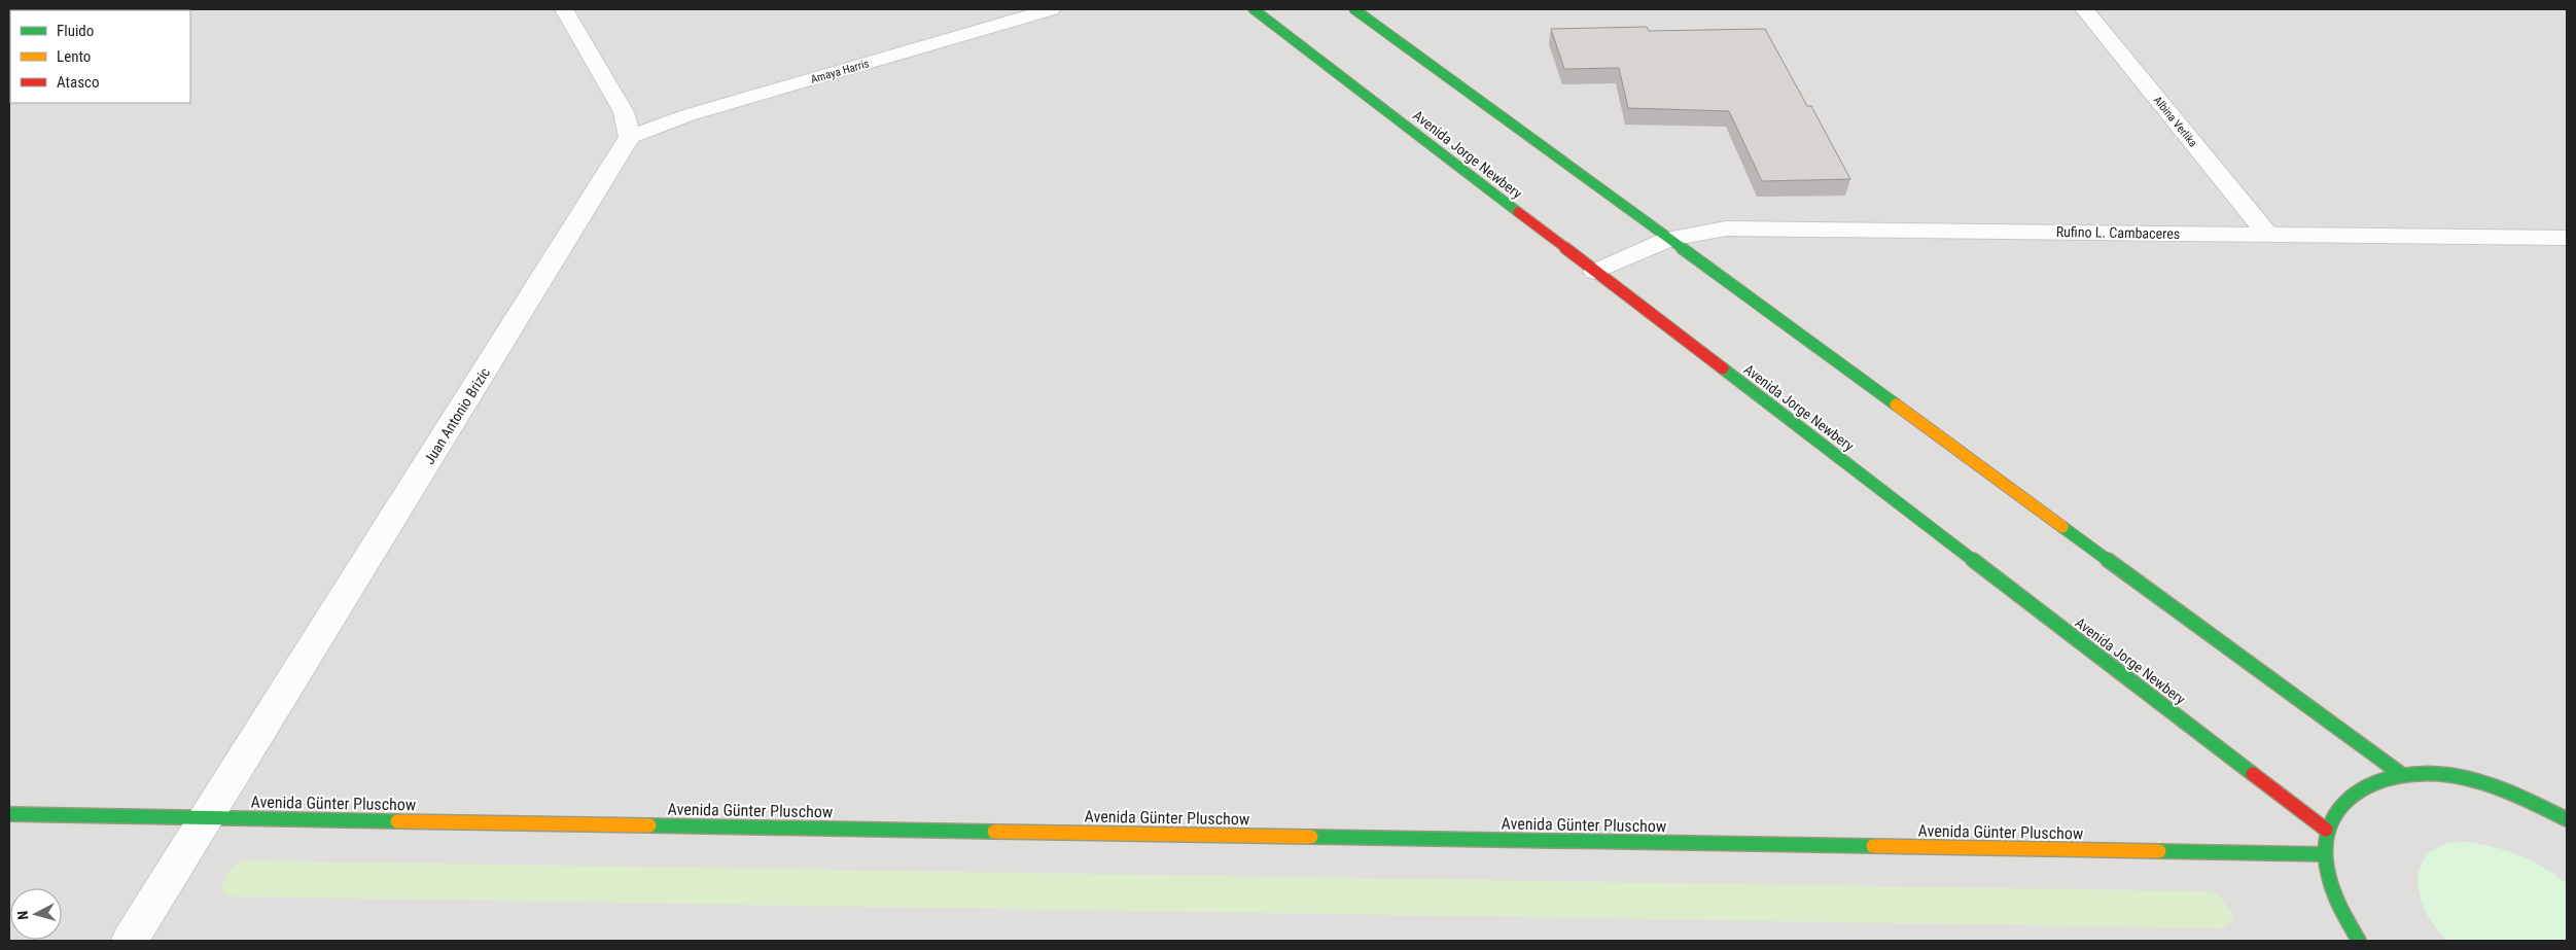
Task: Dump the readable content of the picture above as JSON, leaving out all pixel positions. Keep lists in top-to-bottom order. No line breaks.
{"streets":{"street":["Amaya Harris","Albina Verlika","Avenida Jorge Newbery","Rufino L. Cambaceres","Juan Antonio Brizic","Avenida Günter Pluschow"]},"crossings":[["Amaya Harris","Juan Antonio Brizic"],["Albina Verlika","Rufino L. Cambaceres"],["Avenida Jorge Newbery","Rufino L. Cambaceres"],["Juan Antonio Brizic","Avenida Günter Pluschow"]],"legend":["Fluido","Lento","Atasco"],"north":"left"}
